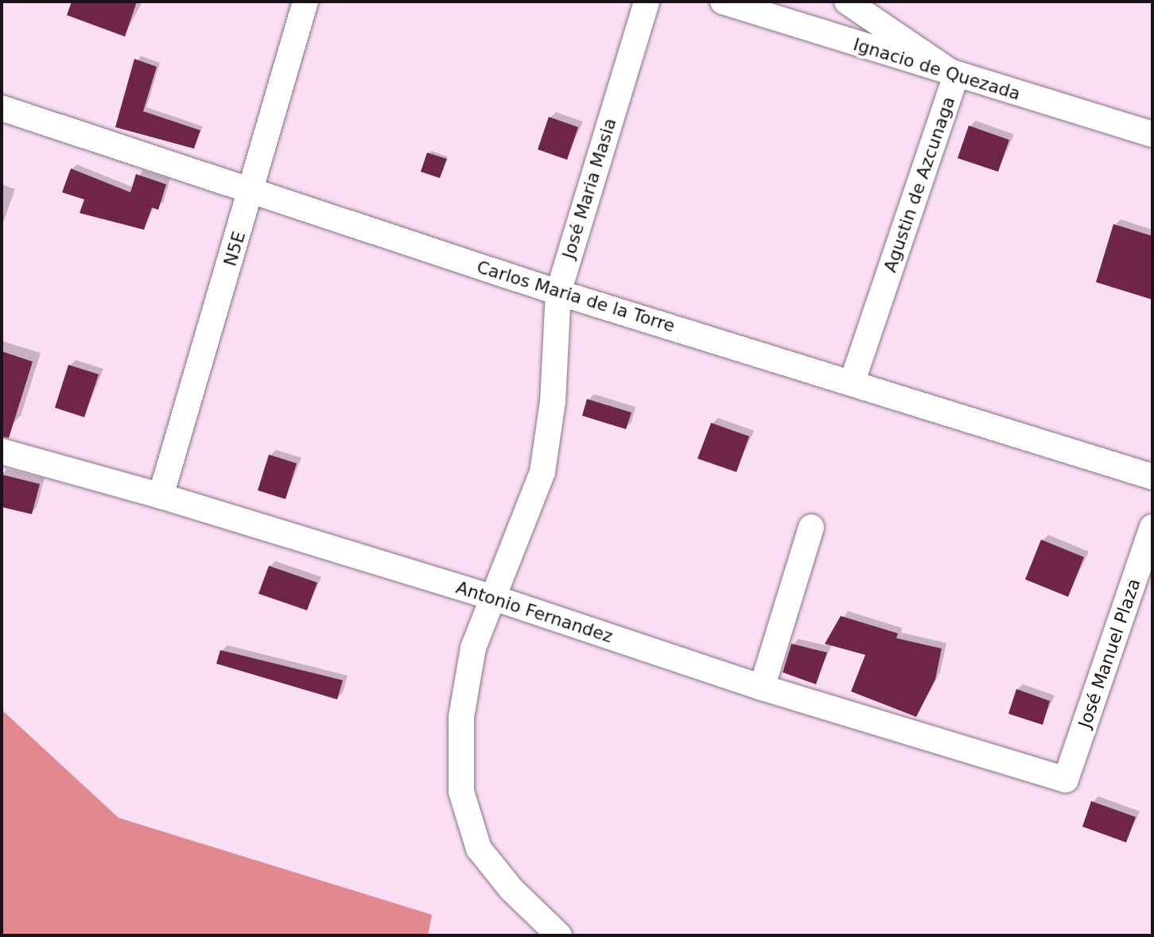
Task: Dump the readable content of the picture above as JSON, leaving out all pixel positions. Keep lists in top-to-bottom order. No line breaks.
{"streets":{"street":["Ignacio de Quezada","Agustin de Azcunaga","José Maria Masia","N5E","Carlos Maria de la Torre","Antonio Fernandez","José Manuel Plaza"]},"crossings":[["Ignacio de Quezada","Agustin de Azcunaga"],["Agustin de Azcunaga","Carlos Maria de la Torre"],["José Maria Masia","Carlos Maria de la Torre"],["José Maria Masia","Antonio Fernandez"],["N5E","Carlos Maria de la Torre"],["N5E","Antonio Fernandez"],["Antonio Fernandez","José Manuel Plaza"]]}
